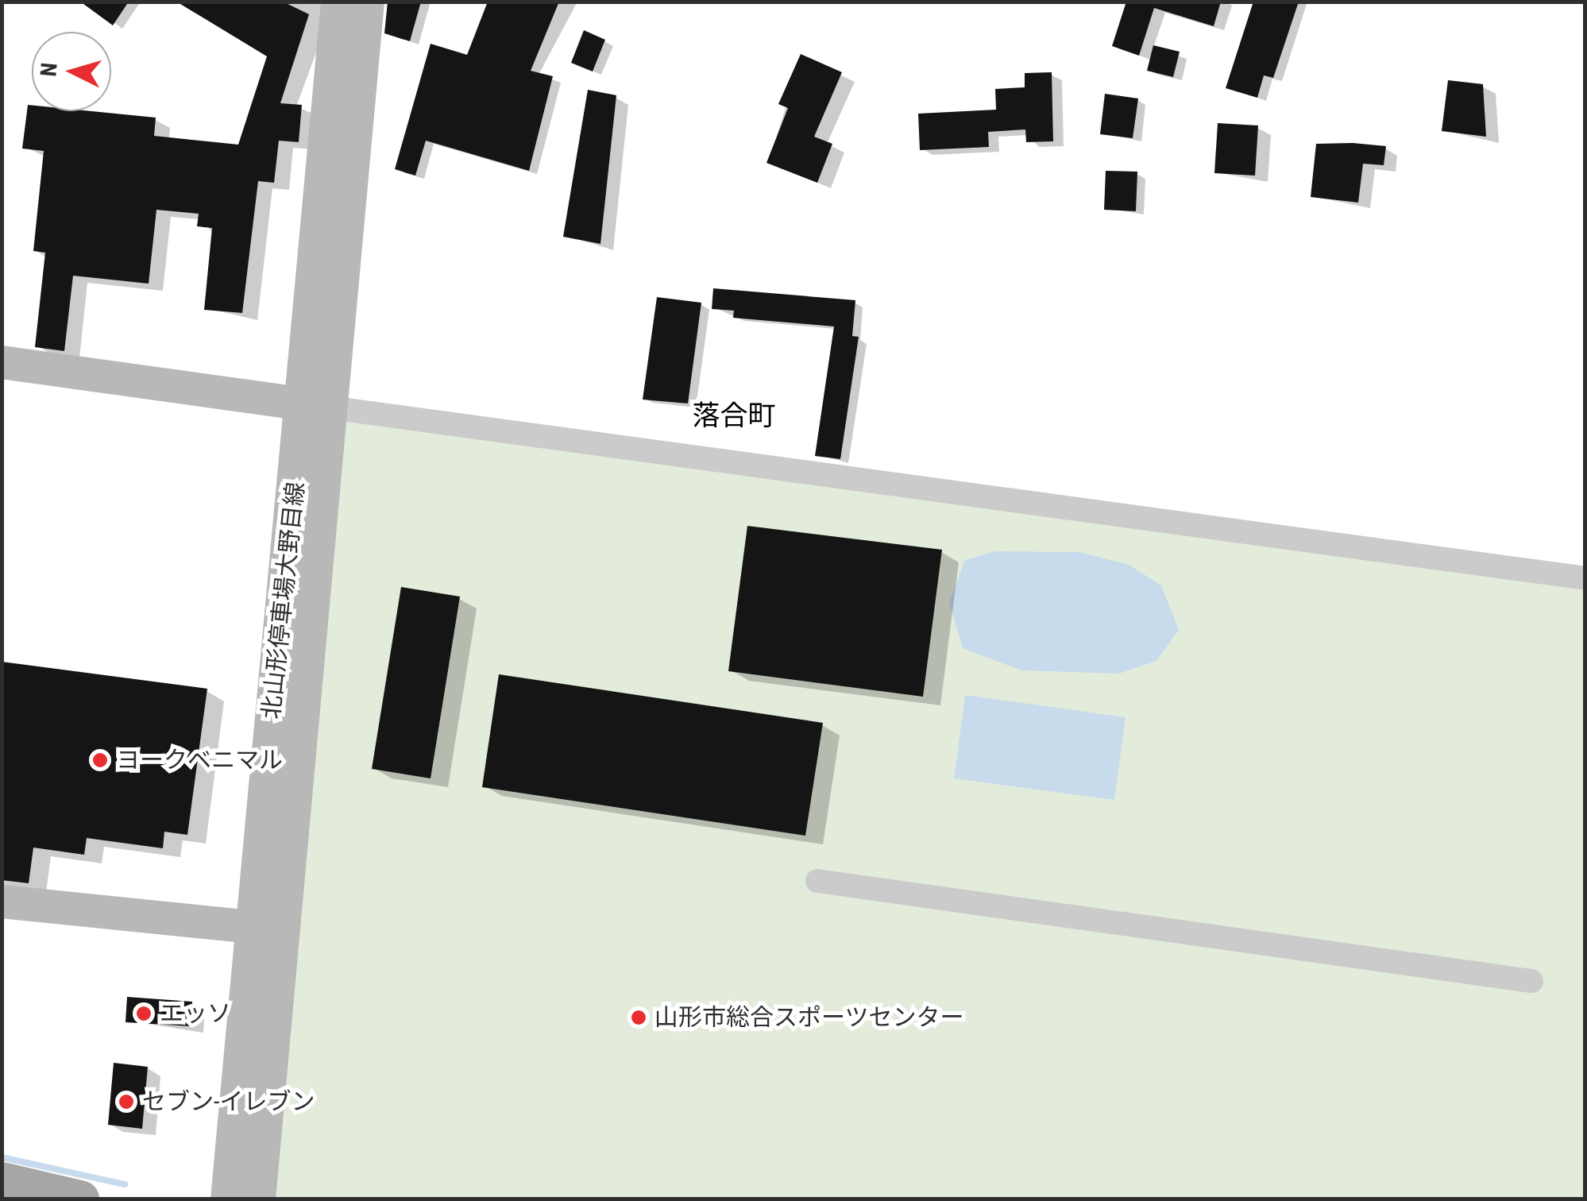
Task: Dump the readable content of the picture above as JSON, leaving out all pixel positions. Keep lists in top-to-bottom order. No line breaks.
{"streets":{"main road":["北山形停車場大野目線"]},"districts":["落合町"],"places":["ヨークベニマル","エッソ","山形市総合スポーツセンター","セブン-イレブン"],"north":"left"}
